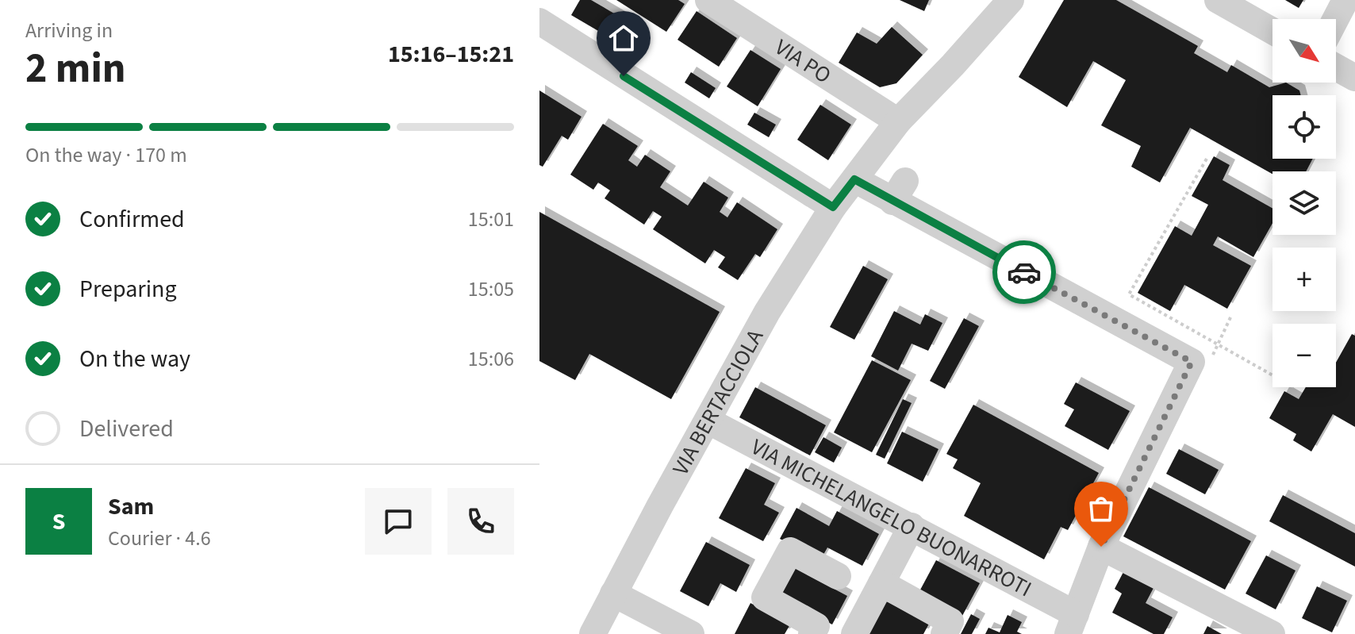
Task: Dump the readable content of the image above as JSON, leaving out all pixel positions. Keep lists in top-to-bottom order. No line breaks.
{"streets":{"street":["VIA PO","VIA BERTACCIOLA","VIA MICHELANGELO BUONARROTI"]},"crossings":[["VIA PO","VIA BERTACCIOLA"],["VIA BERTACCIOLA","VIA MICHELANGELO BUONARROTI"]],"north":"bottom right","page":{"heading":["2 min","Arriving in","15:16–15:21"],"panel":["Sam","Courier · 4.6"],"map_buttons":["+","−"],"bar":"On the way · 170 m","list":[["Confirmed","15:01"],["Preparing","15:05"],["On the way","15:06"],"Delivered"],"round":"S"}}
